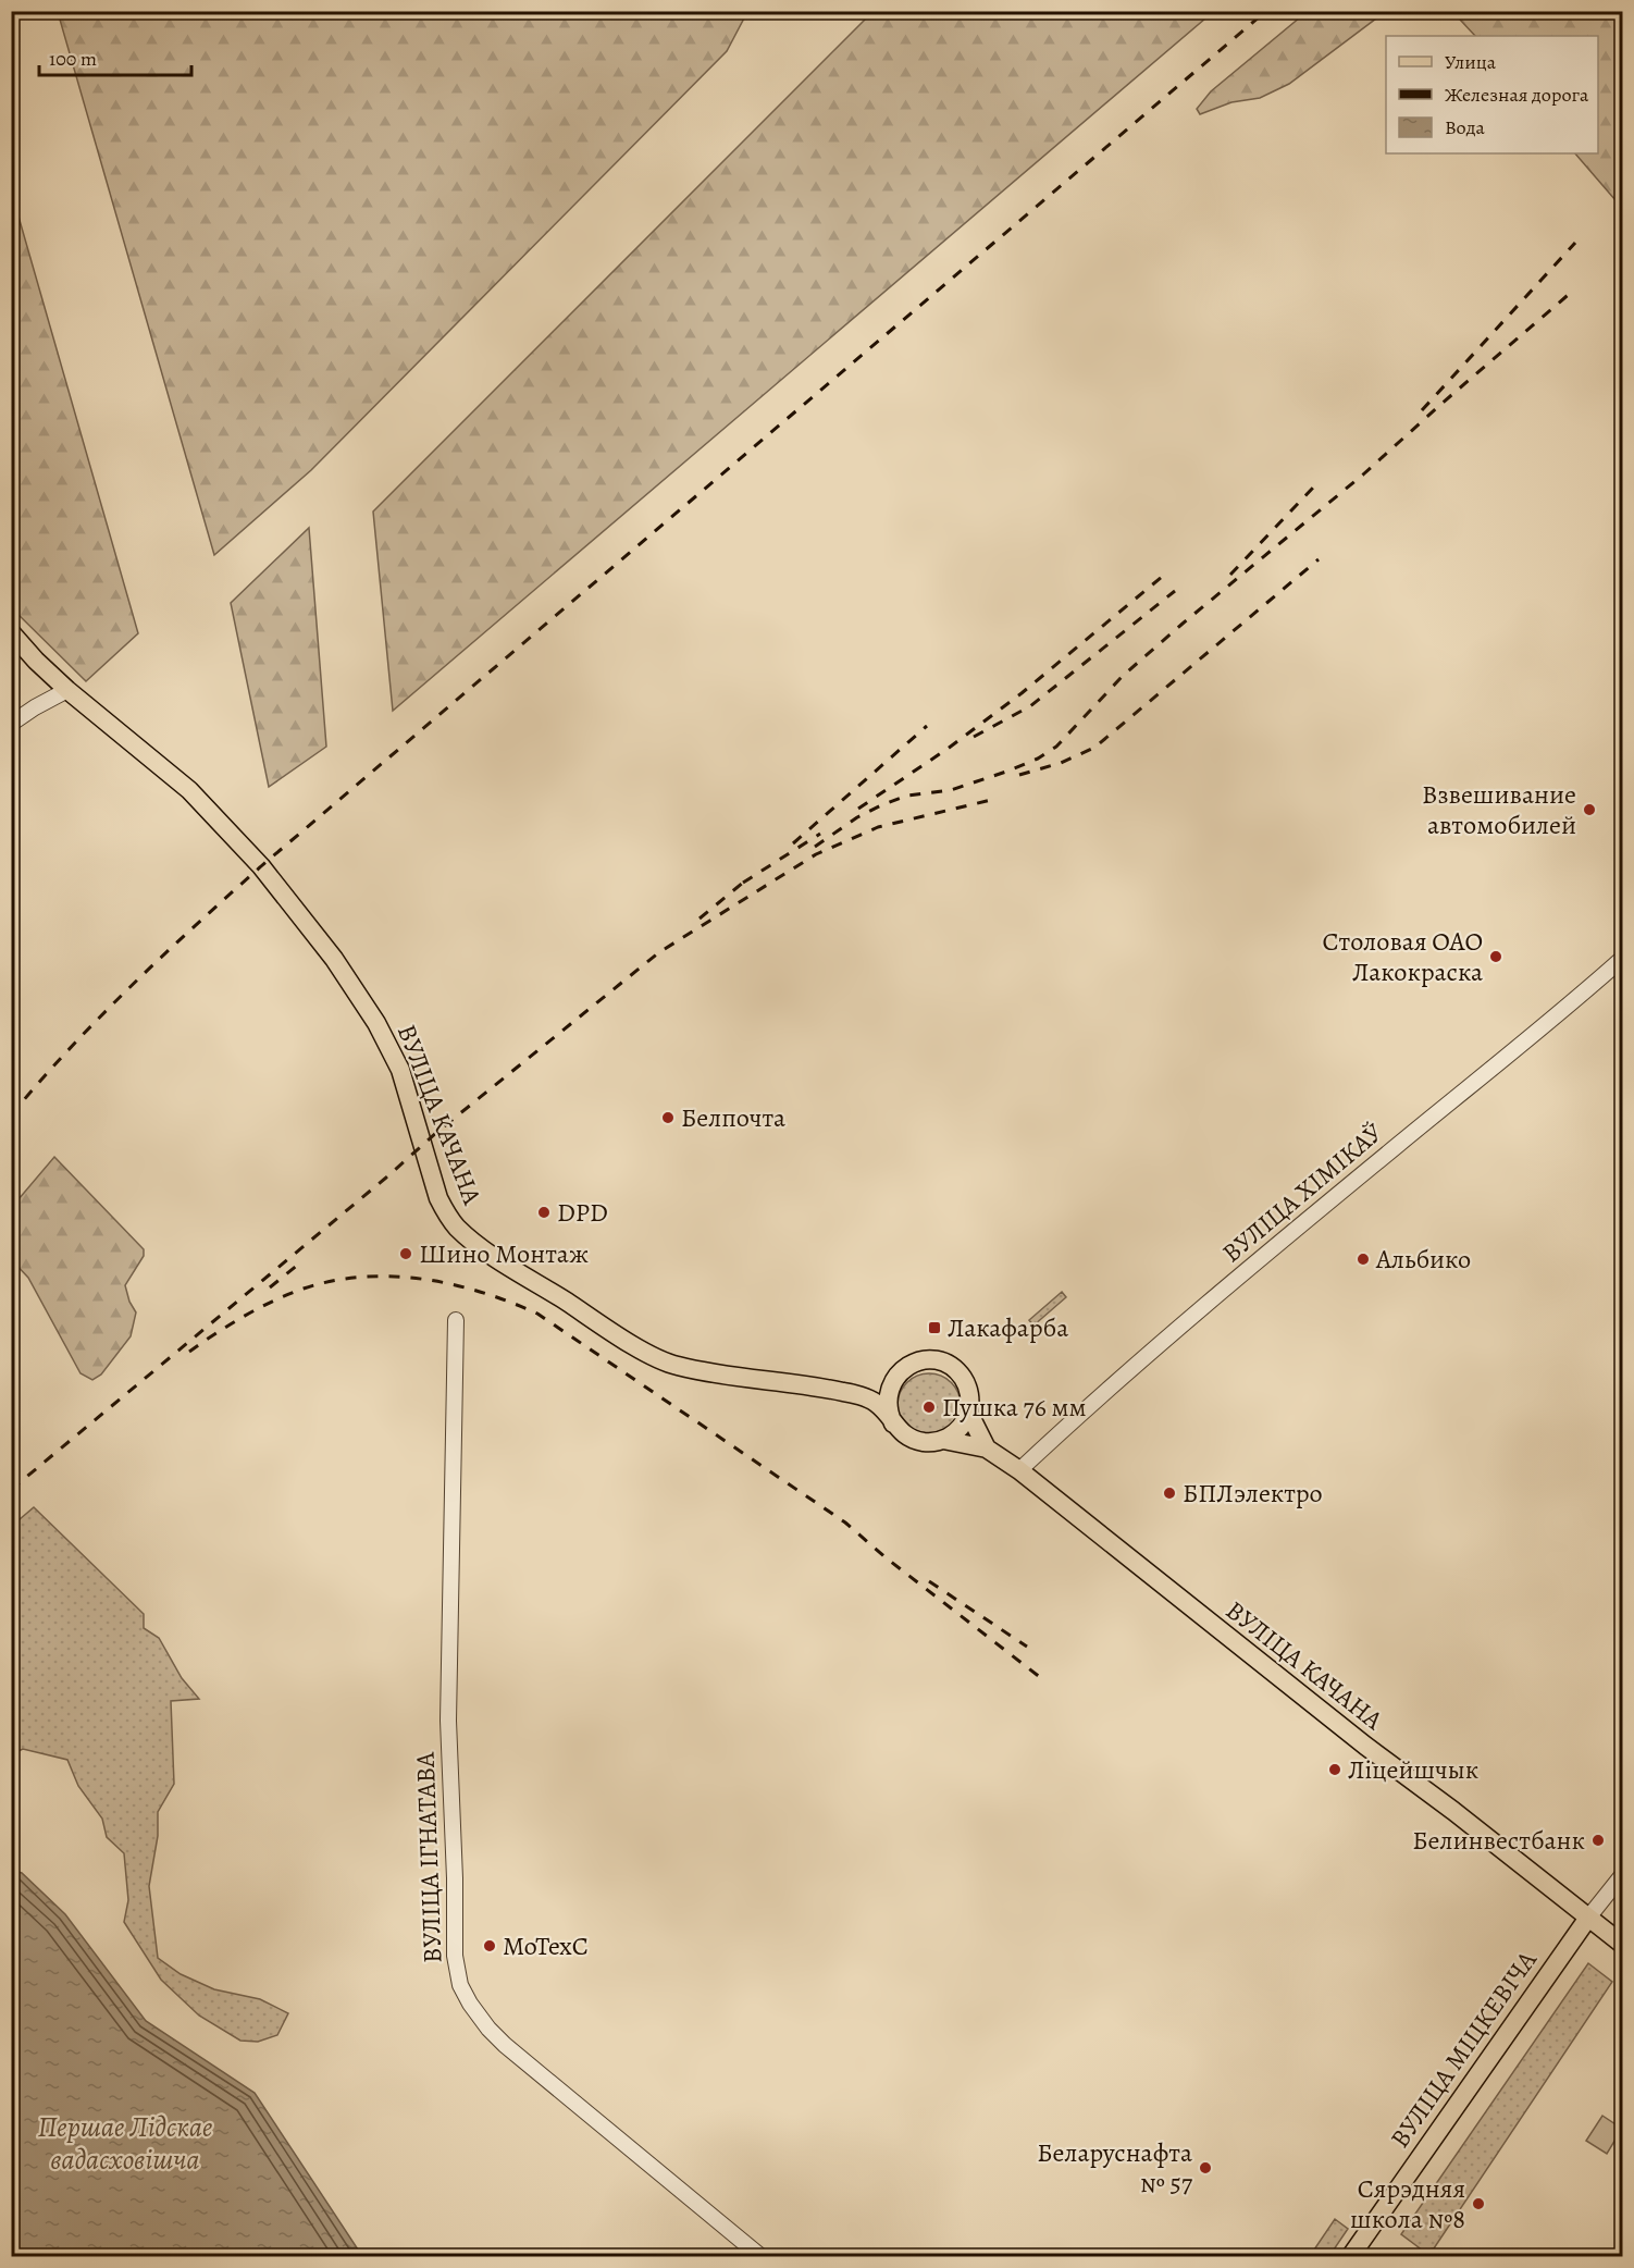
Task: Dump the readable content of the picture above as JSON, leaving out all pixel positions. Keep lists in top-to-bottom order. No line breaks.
{"streets":{"main road":["ВУЛІЦА КАЧАНА","ВУЛІЦА МІЦКЕВІЧА"],"street":["ВУЛІЦА ХІМІКАЎ","ВУЛІЦА ІГНАТАВА"]},"crossings":[["ВУЛІЦА КАЧАНА","ВУЛІЦА ХІМІКАЎ"],["ВУЛІЦА КАЧАНА","ВУЛІЦА МІЦКЕВІЧА"]],"water":["Першае Лідскае вадасховішча"],"places":{"other":["Взвешивание автомобилей","Столовая ОАО Лакокраска","Белпочта","DPD","Шино Монтаж","Альбико","Пушка 76 мм","БПЛэлектро","Ліцейшчык","Белинвестбанк","MoTexC","Беларуснафта № 57","Сярэдняя школа №8"],"transit":["Лакафарба"]},"legend":["Улица","Железная дорога","Вода"],"scale_bar":"100 m"}
